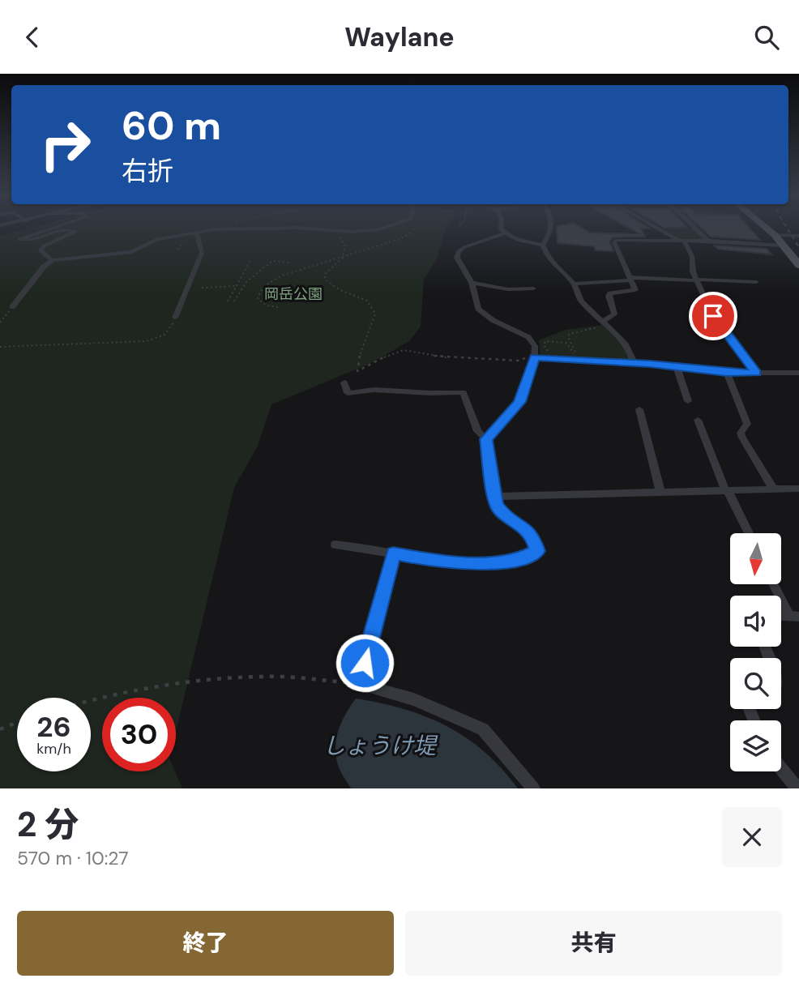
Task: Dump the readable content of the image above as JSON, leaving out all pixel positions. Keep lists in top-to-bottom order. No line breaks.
{"water":["しょうけ堤"],"parks":["岡岳公園"],"north":"bottom","page":{"header":"Waylane","turn":["60 m","右折"],"speed":"26 km/h","limit":"30","heading":["2 分","570 m · 10:27"],"buttons":["終了","共有"]}}
